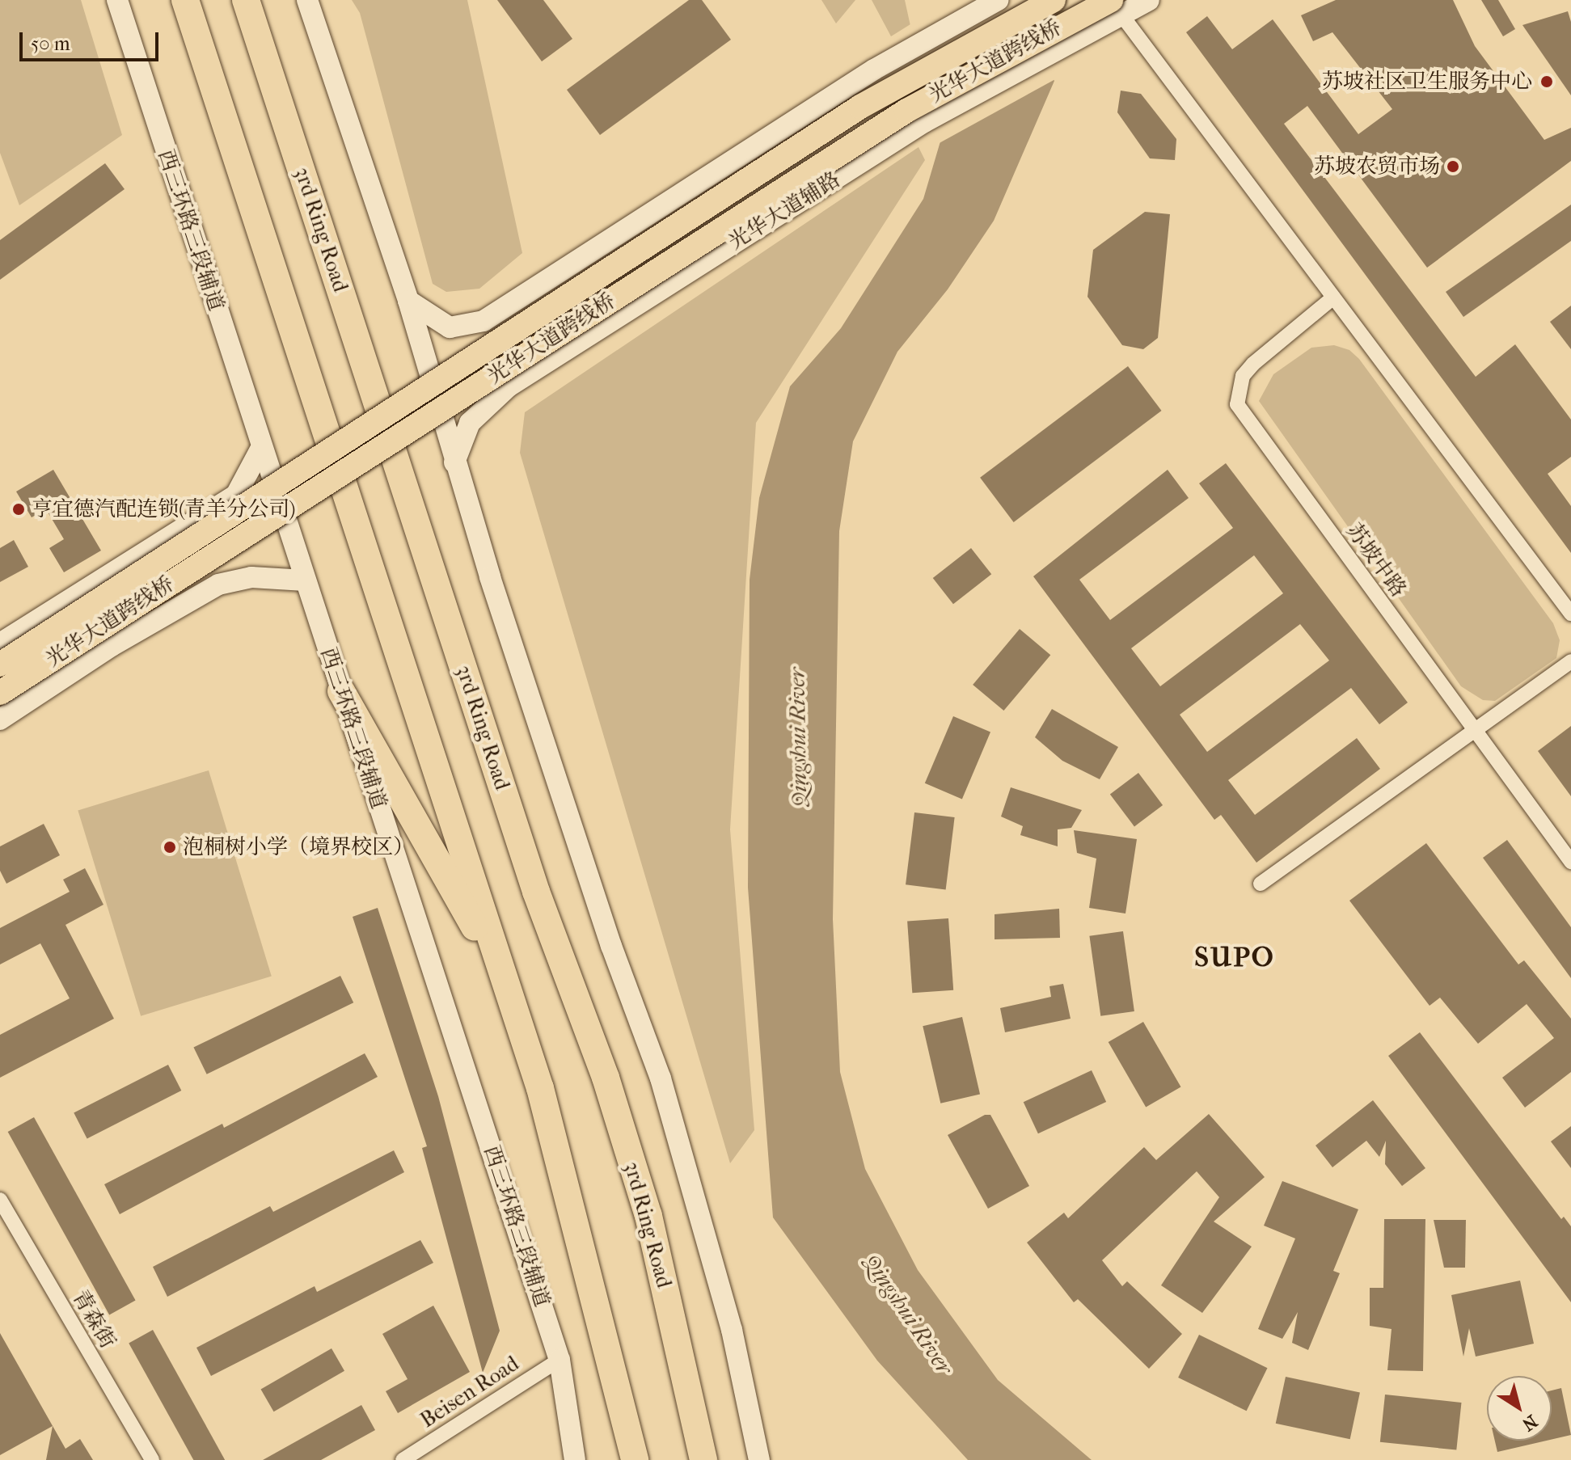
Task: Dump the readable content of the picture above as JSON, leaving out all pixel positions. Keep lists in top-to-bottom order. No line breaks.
{"streets":{"highway":["3rd Ring Road"],"main road":["光华大道跨线桥","光华大道辅路","西三环路三段辅道"],"street":["苏坡中路","青森街","Beisen Road"]},"crossings":[["光华大道跨线桥","光华大道辅路"],["西三环路三段辅道","Beisen Road"]],"districts":["SUPO"],"water":["Qingshui River"],"places":["苏坡社区卫生服务中心","苏坡农贸市场","亨宜德汽配连锁(青羊分公司)","泡桐树小学（境界校区）"],"scale_bar":"50 m","north":"bottom right"}
